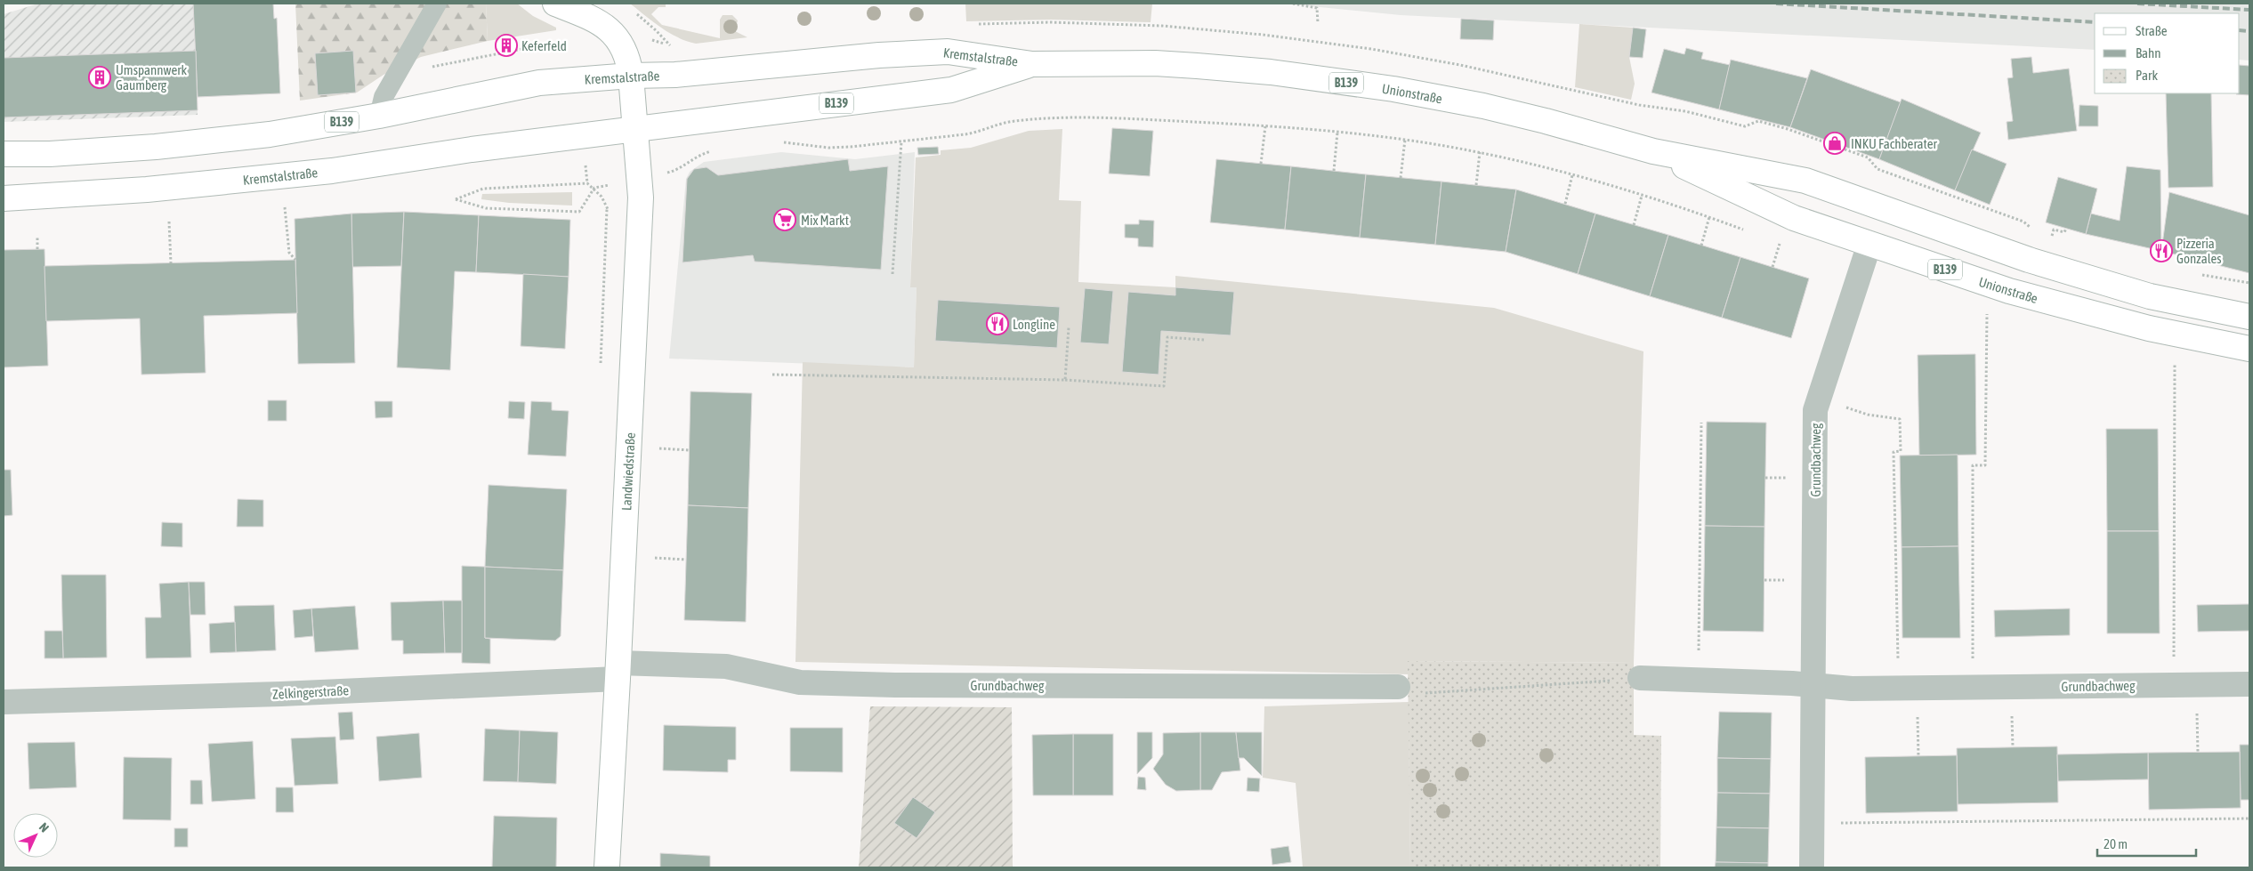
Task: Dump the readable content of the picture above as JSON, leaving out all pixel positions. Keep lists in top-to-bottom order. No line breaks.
{"streets":{"main road":["Kremstalstraße","B139","Unionstraße","Landwiedstraße"],"street":["Grundbachweg","Zelkingerstraße"]},"crossings":[["Kremstalstraße","Unionstraße"],["Kremstalstraße","Landwiedstraße"],["Unionstraße","Grundbachweg"],["Grundbachweg","Landwiedstraße"],["Grundbachweg","Zelkingerstraße"],["Landwiedstraße","Zelkingerstraße"]],"places":{"building":["Keferfeld","Umspannwerk Gaumberg"],"shop":["INKU Fachberater"],"supermarket":["Mix Markt"],"restaurant":["Pizzeria Gonzales","Longline"]},"legend":["Straße","Bahn","Park"],"scale_bar":"20 m","north":"top right"}
